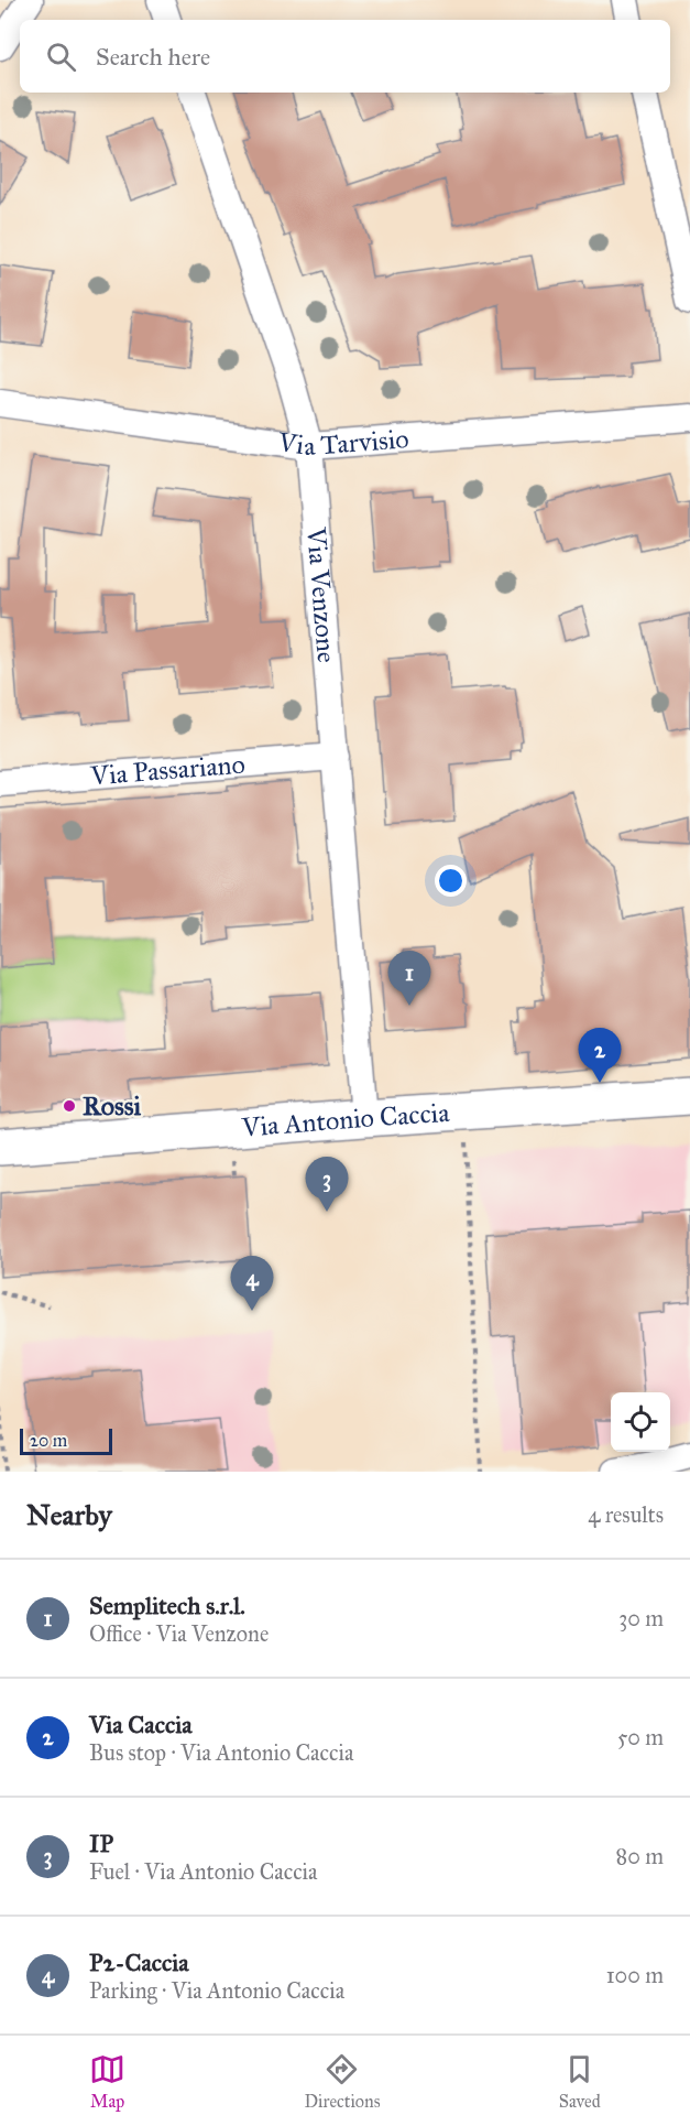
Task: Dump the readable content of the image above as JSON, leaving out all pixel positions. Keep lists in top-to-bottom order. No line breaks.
{"streets":{"main road":["Via Antonio Caccia"],"street":["Via Tarvisio","Via Venzone","Via Passariano"]},"crossings":[["Via Tarvisio","Via Venzone"],["Via Venzone","Via Passariano"],["Via Venzone","Via Antonio Caccia"]],"places":["Rossi"],"scale_bar":"20 m","page":{"search":"Search here","pins":["1","2","3","4"],"scale":"20 m","heading":["Nearby","4 results"],"list":[{"mark":"1","name":"Semplitech s.r.l.","note":"Office · Via Venzone","value":"30 m"},{"mark":"2","name":"Via Caccia","note":"Bus stop · Via Antonio Caccia","value":"50 m"},{"mark":"3","name":"IP","note":"Fuel · Via Antonio Caccia","value":"80 m"},{"mark":"4","name":"P2-Caccia","note":"Parking · Via Antonio Caccia","value":"100 m"}],"nav":["Map","Directions","Saved"]}}
